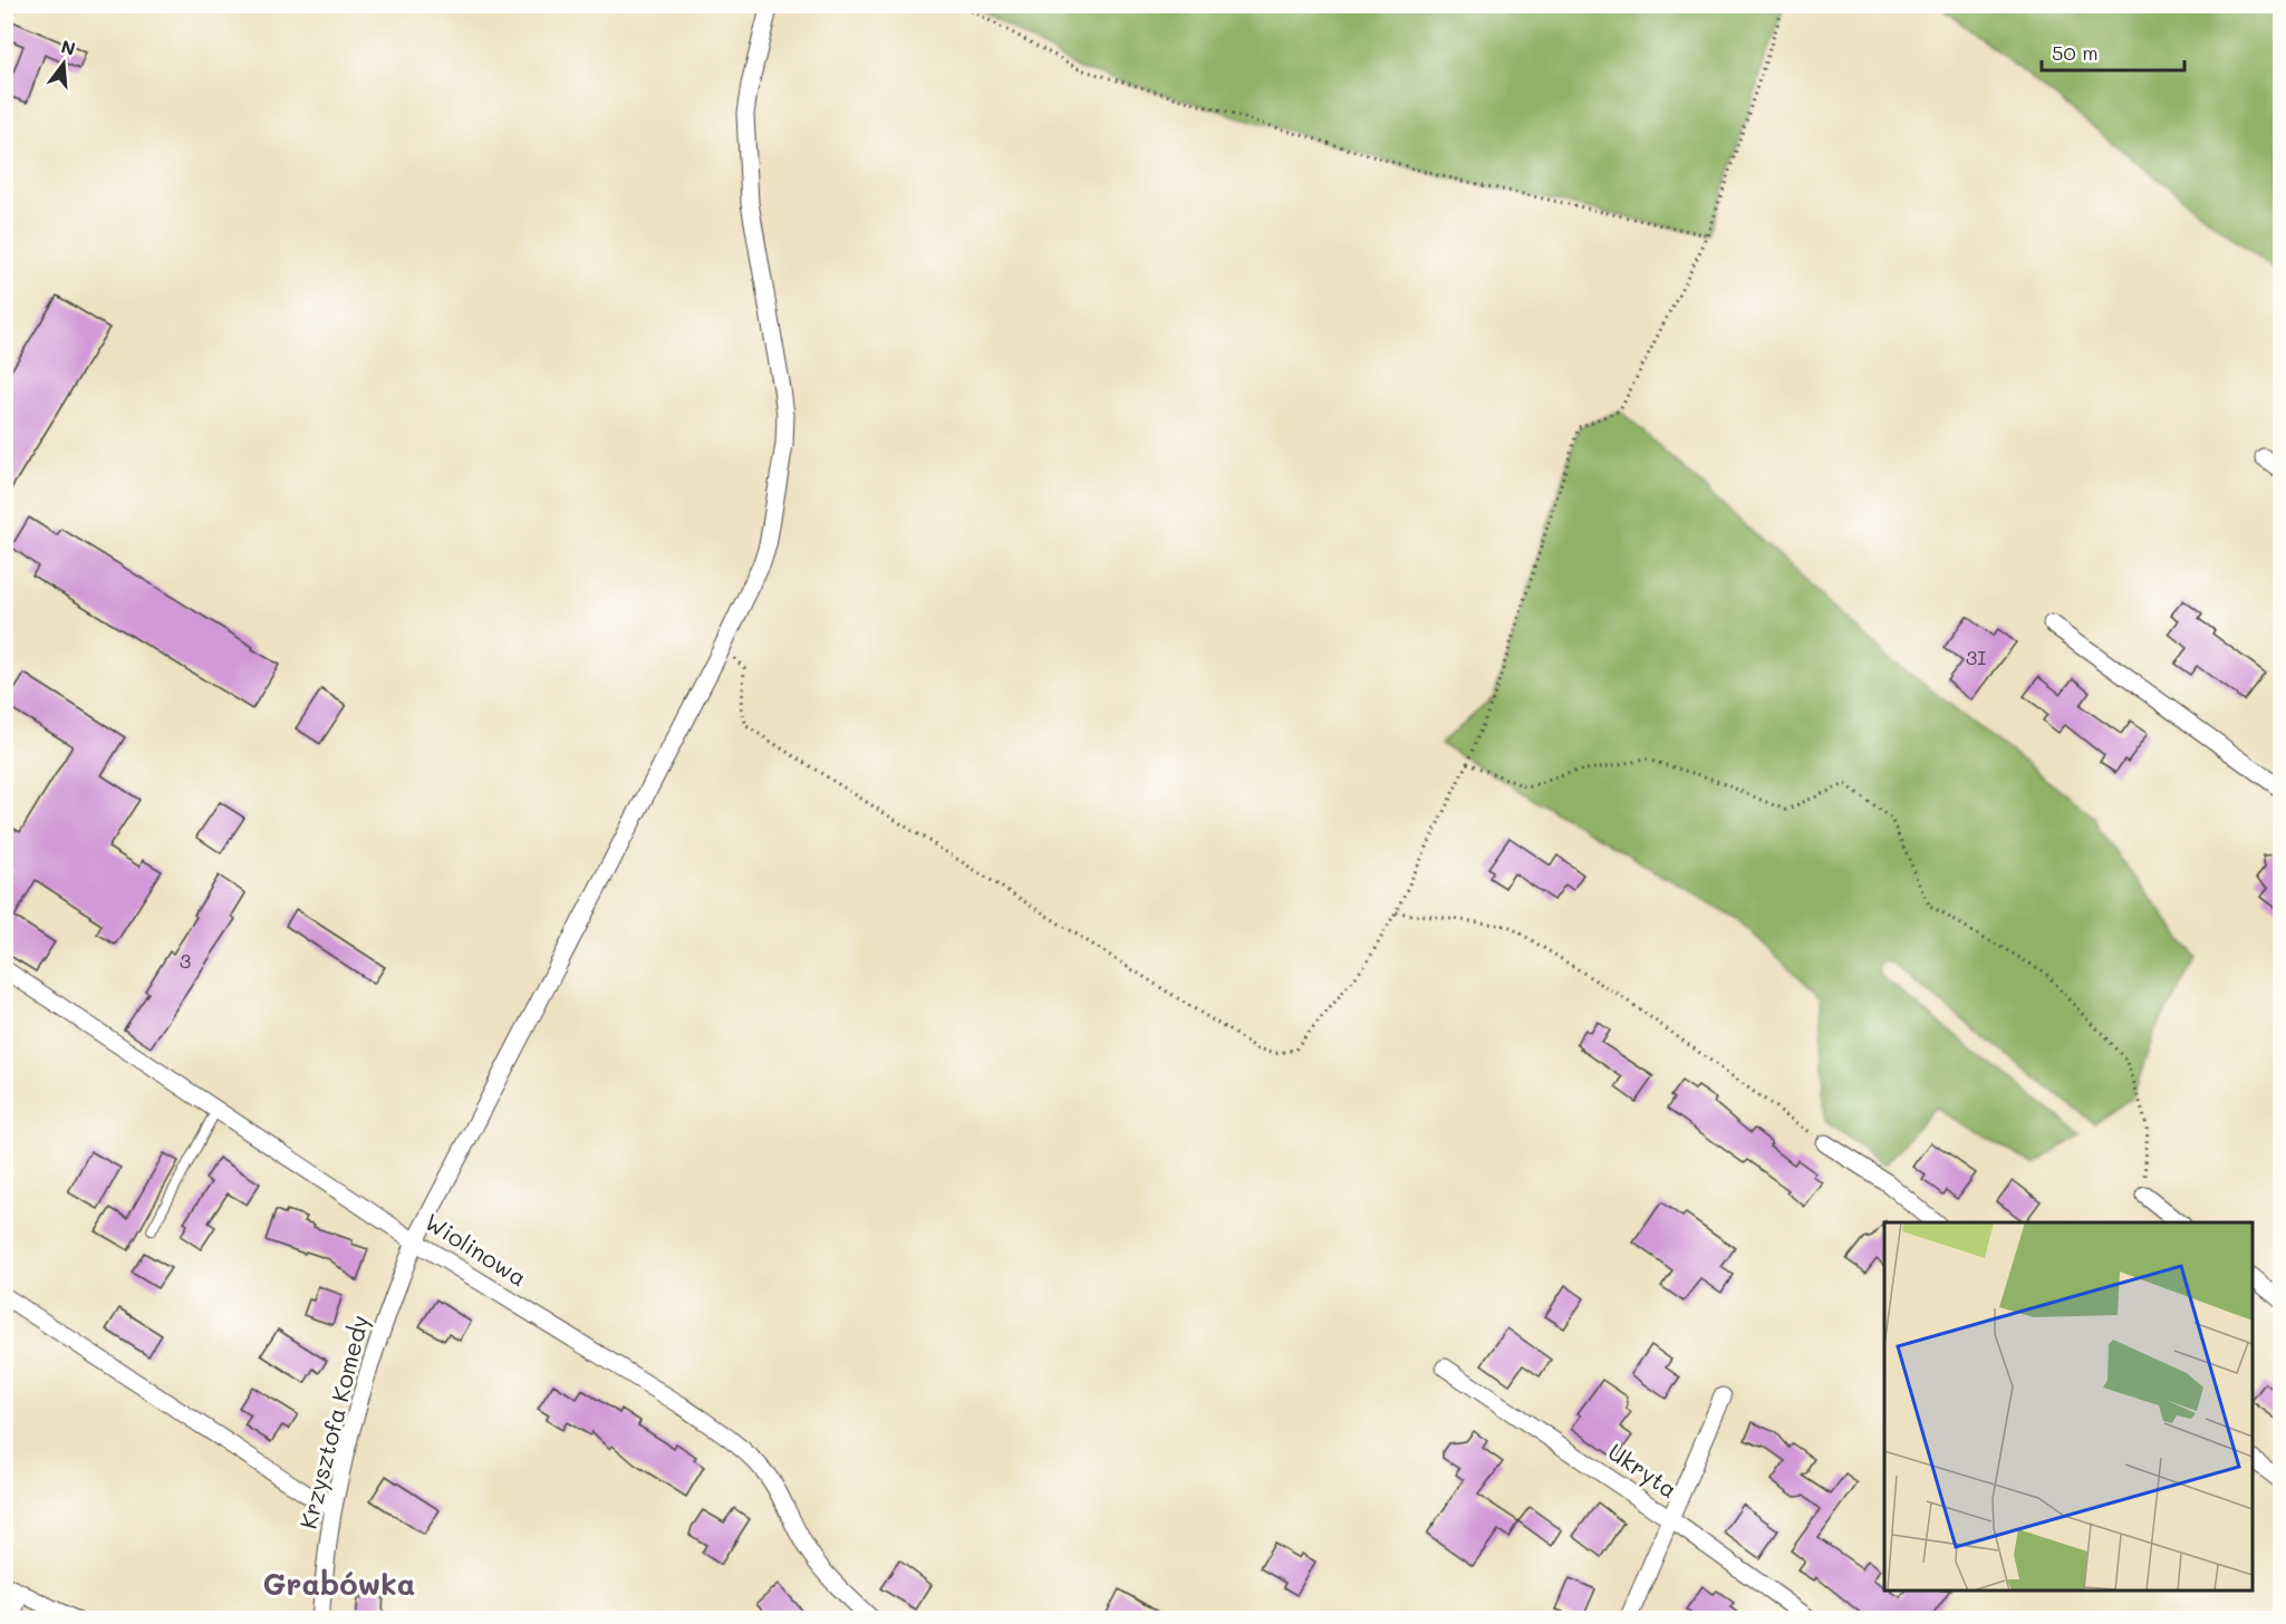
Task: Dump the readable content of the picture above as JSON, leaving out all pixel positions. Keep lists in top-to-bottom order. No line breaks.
{"streets":{"street":["Wiolinowa","Krzysztofa Komedy","Ukryta"]},"crossings":[["Wiolinowa","Krzysztofa Komedy"]],"districts":["Grabówka"],"house_numbers":["3I","3"],"scale_bar":"50 m","north":"top"}
